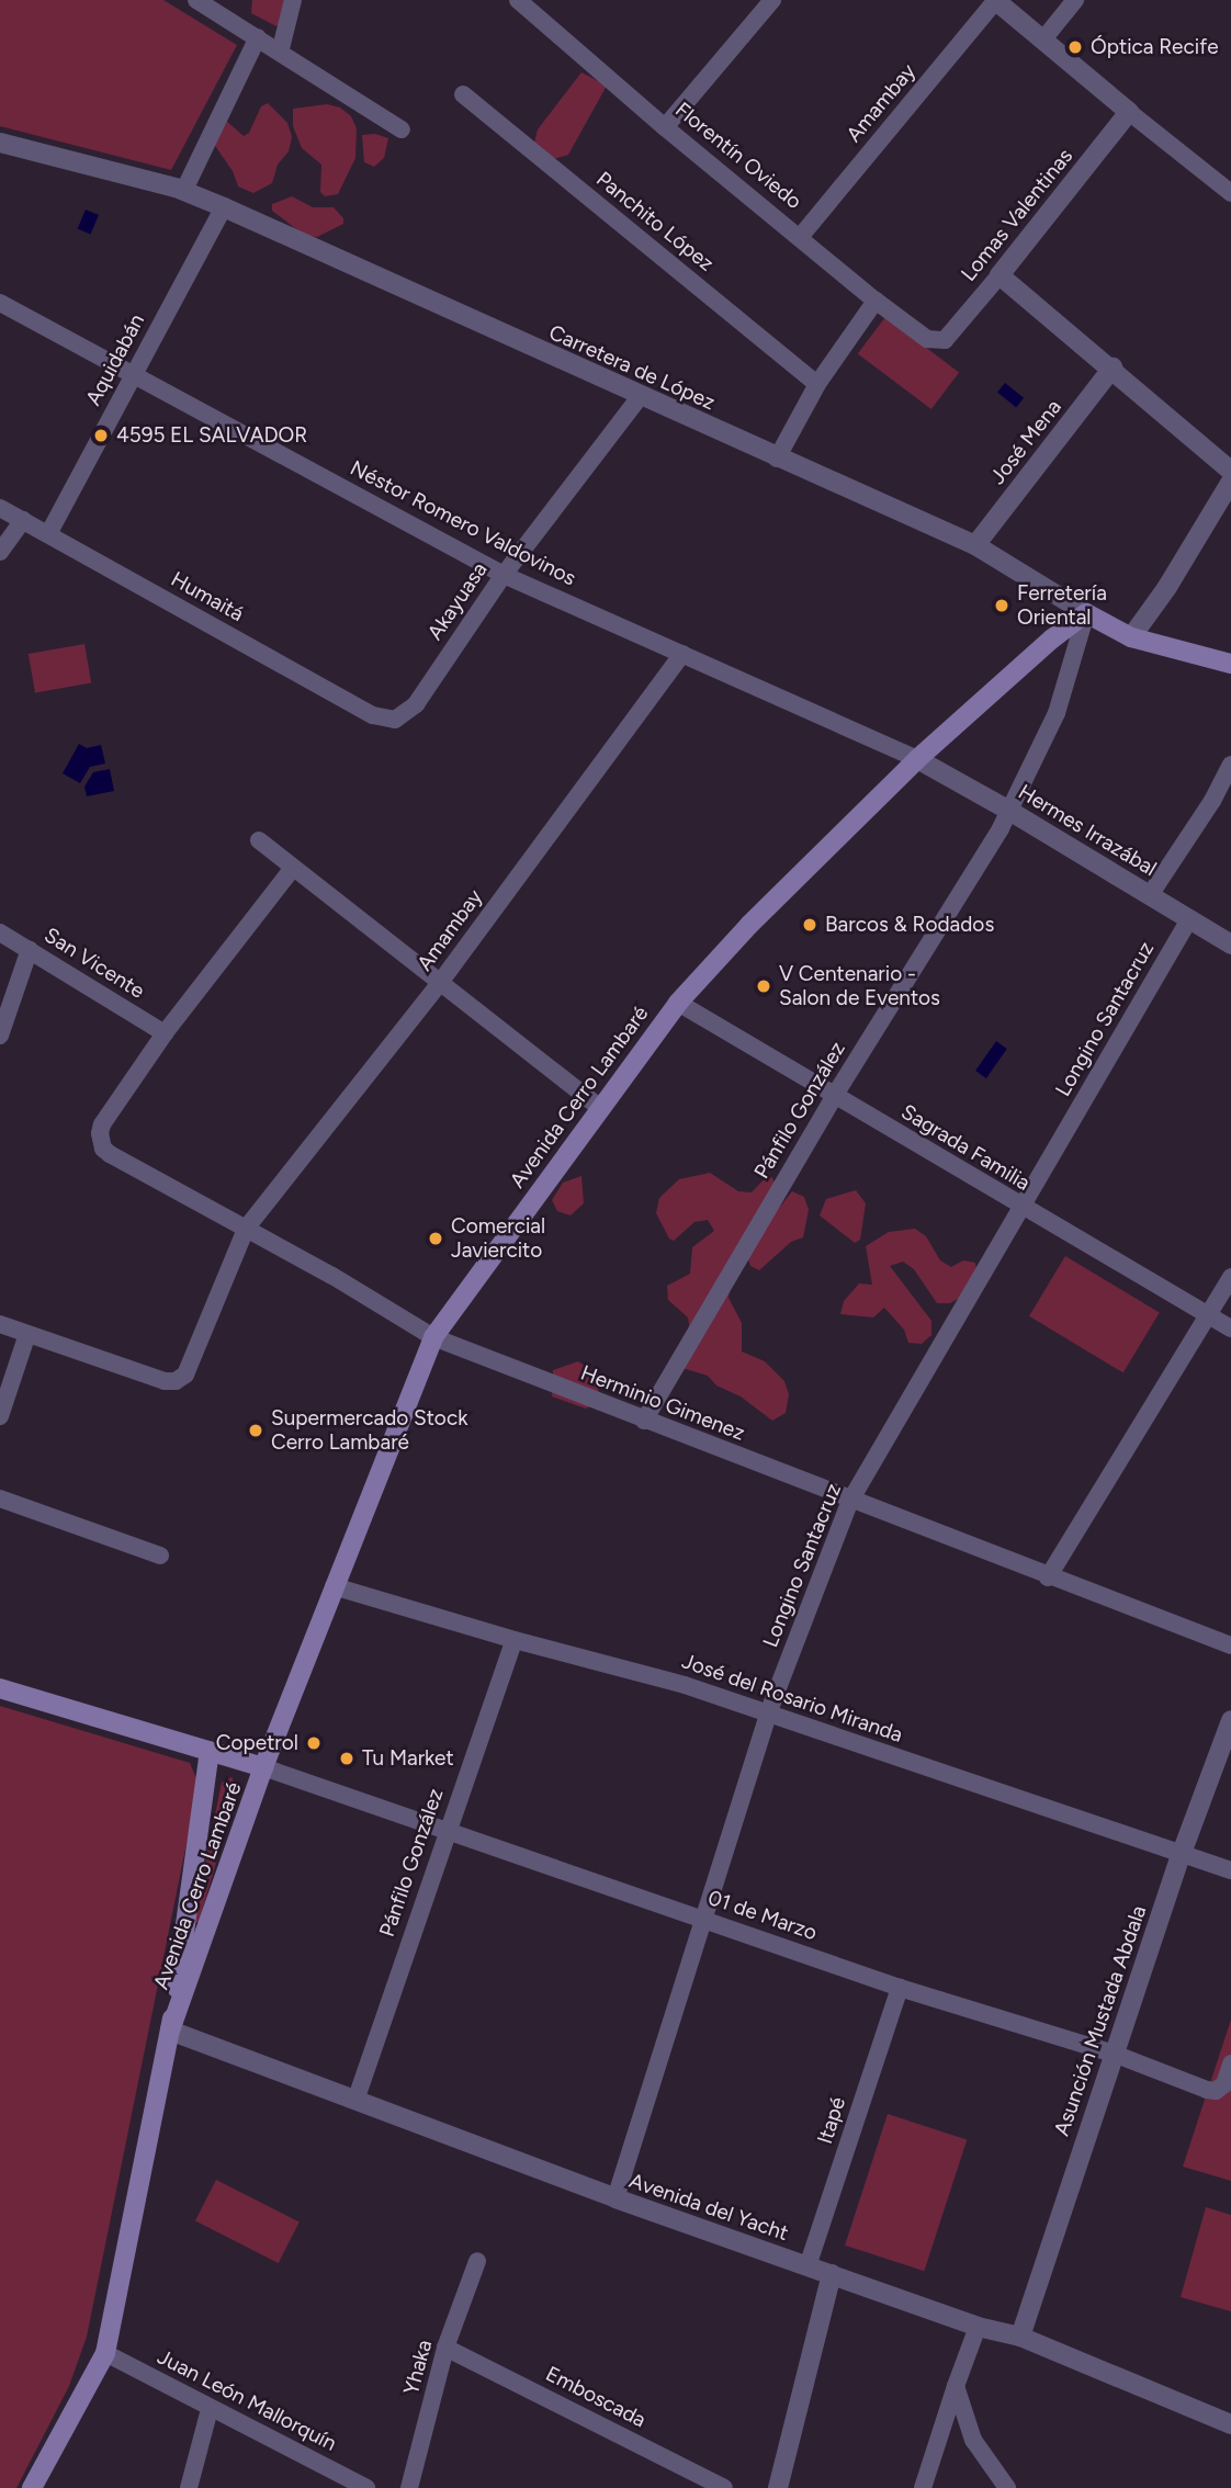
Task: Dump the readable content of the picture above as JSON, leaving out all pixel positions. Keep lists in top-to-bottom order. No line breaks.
{"streets":{"main road":["Carretera de López","Avenida Cerro Lambaré"],"street":["Amambay","Florentín Oviedo","Lomas Valentinas","Panchito López","Aquidabán","José Mena","Néstor Romero Valdovinos","Humaitá","Akayuasa","Hermes Irrazábal","San Vicente","Longino Santacruz","Pánfilo González","Sagrada Familia","Herminio Gimenez","José del Rosario Miranda","01 de Marzo","Asunción Mustada Abdala","Itapé","Avenida del Yacht","Yhaka","Emboscada","Juan León Mallorquín"]},"crossings":[["Amambay","Florentín Oviedo"],["Amambay","Néstor Romero Valdovinos"],["Amambay","Herminio Gimenez"],["Florentín Oviedo","Lomas Valentinas"],["Aquidabán","Carretera de López"],["Aquidabán","Néstor Romero Valdovinos"],["Aquidabán","Humaitá"],["Carretera de López","José Mena"],["Carretera de López","Akayuasa"],["Carretera de López","Avenida Cerro Lambaré"],["Carretera de López","Pánfilo González"],["Néstor Romero Valdovinos","Akayuasa"],["Néstor Romero Valdovinos","Hermes Irrazábal"],["Néstor Romero Valdovinos","Avenida Cerro Lambaré"],["Humaitá","Akayuasa"],["Hermes Irrazábal","Longino Santacruz"],["Hermes Irrazábal","Avenida Cerro Lambaré"],["Hermes Irrazábal","Pánfilo González"],["San Vicente","Herminio Gimenez"],["Longino Santacruz","Sagrada Familia"],["Longino Santacruz","Herminio Gimenez"],["Longino Santacruz","José del Rosario Miranda"],["Longino Santacruz","01 de Marzo"],["Longino Santacruz","Avenida del Yacht"],["Avenida Cerro Lambaré","Pánfilo González"],["Avenida Cerro Lambaré","Sagrada Familia"],["Avenida Cerro Lambaré","Herminio Gimenez"],["Avenida Cerro Lambaré","José del Rosario Miranda"],["Avenida Cerro Lambaré","01 de Marzo"],["Avenida Cerro Lambaré","Avenida del Yacht"],["Avenida Cerro Lambaré","Juan León Mallorquín"],["Pánfilo González","Sagrada Familia"],["Pánfilo González","Herminio Gimenez"],["Pánfilo González","José del Rosario Miranda"],["Pánfilo González","01 de Marzo"],["Pánfilo González","Avenida del Yacht"],["José del Rosario Miranda","Asunción Mustada Abdala"],["01 de Marzo","Asunción Mustada Abdala"],["01 de Marzo","Itapé"],["Asunción Mustada Abdala","Avenida del Yacht"],["Itapé","Avenida del Yacht"],["Yhaka","Emboscada"]],"places":["Óptica Recife","4595 EL SALVADOR","Ferretería Oriental","Barcos & Rodados","V Centenario - Salon de Eventos","Comercial Javiercito","Supermercado Stock Cerro Lambaré","Copetrol","Tu Market"]}
